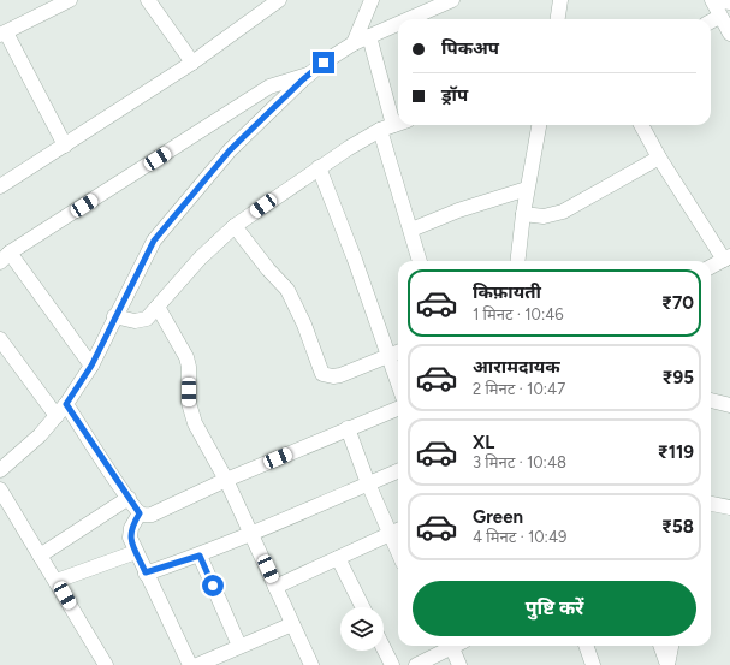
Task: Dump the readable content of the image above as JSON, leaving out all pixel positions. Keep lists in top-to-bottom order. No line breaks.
{"page":{"banner":["पिकअप","ड्रॉप"],"list":[{"name":"किफ़ायती","note":"1 मिनट · 10:46","value":"₹70"},{"name":"आरामदायक","note":"2 मिनट · 10:47","value":"₹95"},{"name":"XL","note":"3 मिनट · 10:48","value":"₹119"},{"name":"Green","note":"4 मिनट · 10:49","value":"₹58"}],"buttons":"पुष्टि करें"}}
